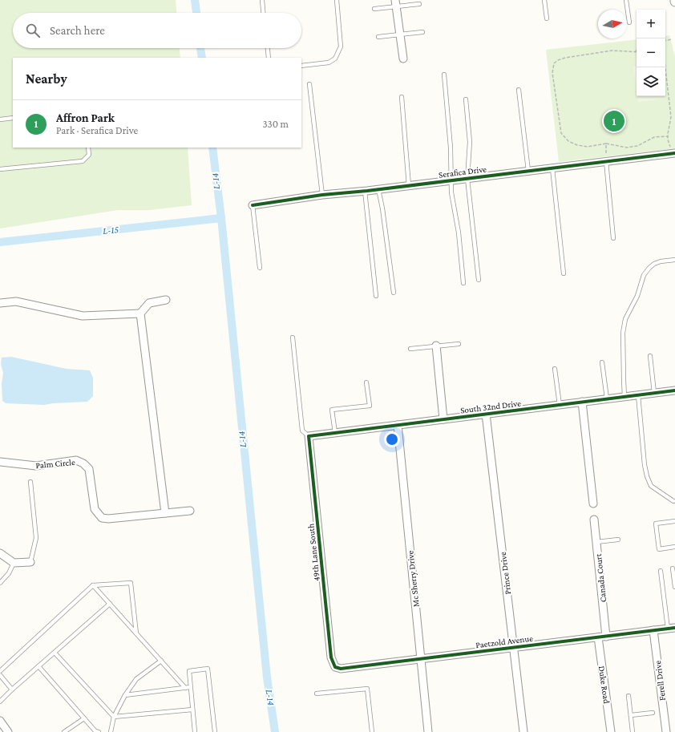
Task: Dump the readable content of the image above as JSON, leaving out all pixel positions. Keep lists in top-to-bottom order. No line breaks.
{"streets":{"street":["Serafica Drive","South 32nd Drive","Palm Circle","49th Lane South","Prince Drive","Canada Court","Mc Sherry Drive","Paetzold Avenue","Ferell Drive","Duke Road"]},"crossings":[["South 32nd Drive","49th Lane South"],["South 32nd Drive","Prince Drive"],["South 32nd Drive","Mc Sherry Drive"],["49th Lane South","Paetzold Avenue"],["Prince Drive","Paetzold Avenue"],["Canada Court","Paetzold Avenue"],["Mc Sherry Drive","Paetzold Avenue"],["Paetzold Avenue","Ferell Drive"],["Paetzold Avenue","Duke Road"]],"water":["L-14","L-15"],"north":"right","page":{"map_buttons":["+","−"],"search":"Search here","heading":"Nearby","list":[{"mark":"1","name":"Affron Park","note":"Park · Serafica Drive","value":"330 m"}],"pins":"1"}}
